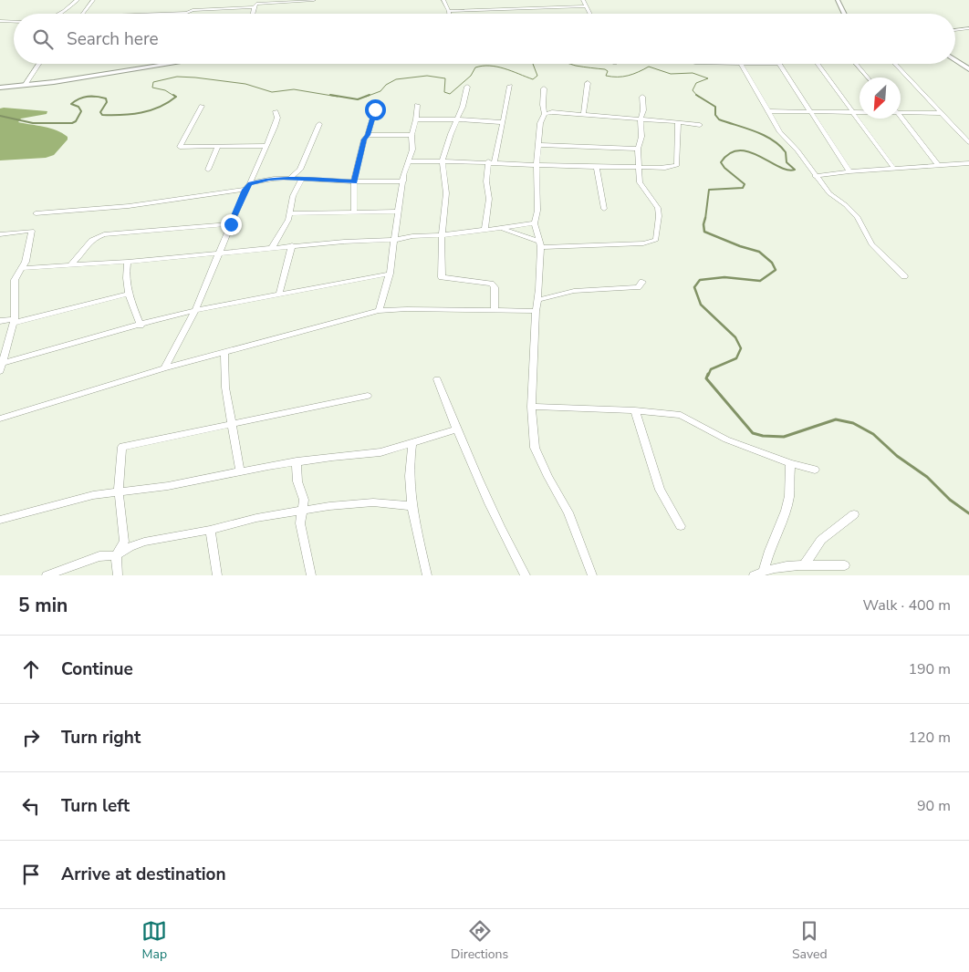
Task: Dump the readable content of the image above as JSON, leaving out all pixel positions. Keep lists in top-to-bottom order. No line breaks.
{"north":"bottom left","page":{"search":"Search here","heading":["5 min","Walk · 400 m"],"list":[["Continue","190 m"],["Turn right","120 m"],["Turn left","90 m"],"Arrive at destination"],"nav":["Map","Directions","Saved"]}}
